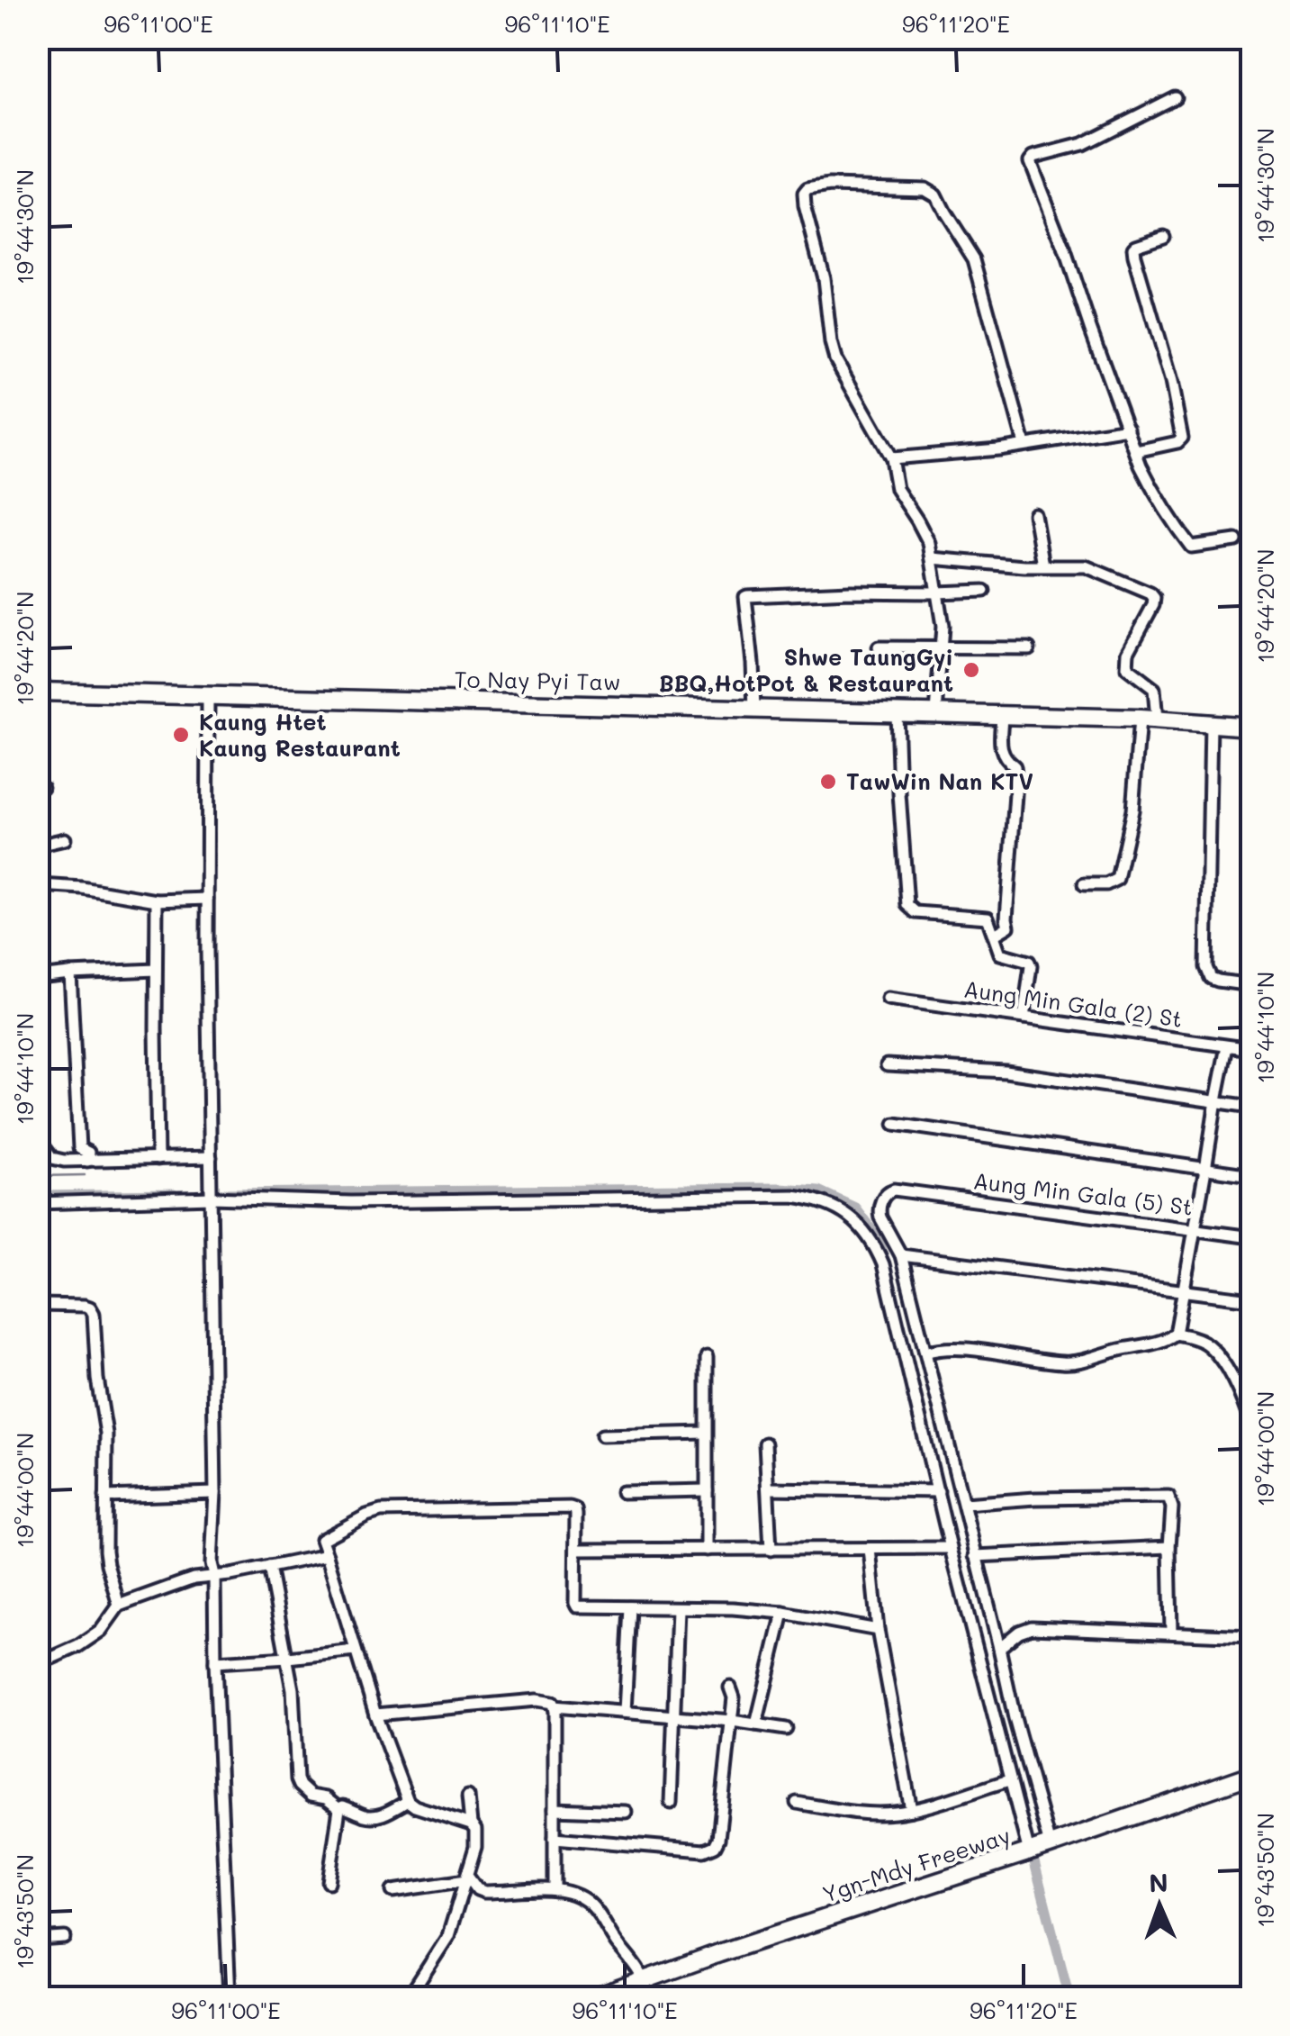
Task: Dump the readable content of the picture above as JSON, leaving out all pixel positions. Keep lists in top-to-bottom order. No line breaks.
{"streets":{"main road":["To Nay Pyi Taw","Ygn-Mdy Freeway"],"street":["Aung Min Gala (2) St","Aung Min Gala (5) St"]},"places":["Shwe TaungGyi BBQ,HotPot & Restaurant","Kaung Htet Kaung Restaurant","TawWin Nan KTV"],"north":"top","coordinates":["96°11'00\"E","96°11'10\"E","96°11'20\"E","19°44'30\"N","19°44'20\"N","19°44'10\"N","19°44'00\"N","19°43'50\"N"]}
